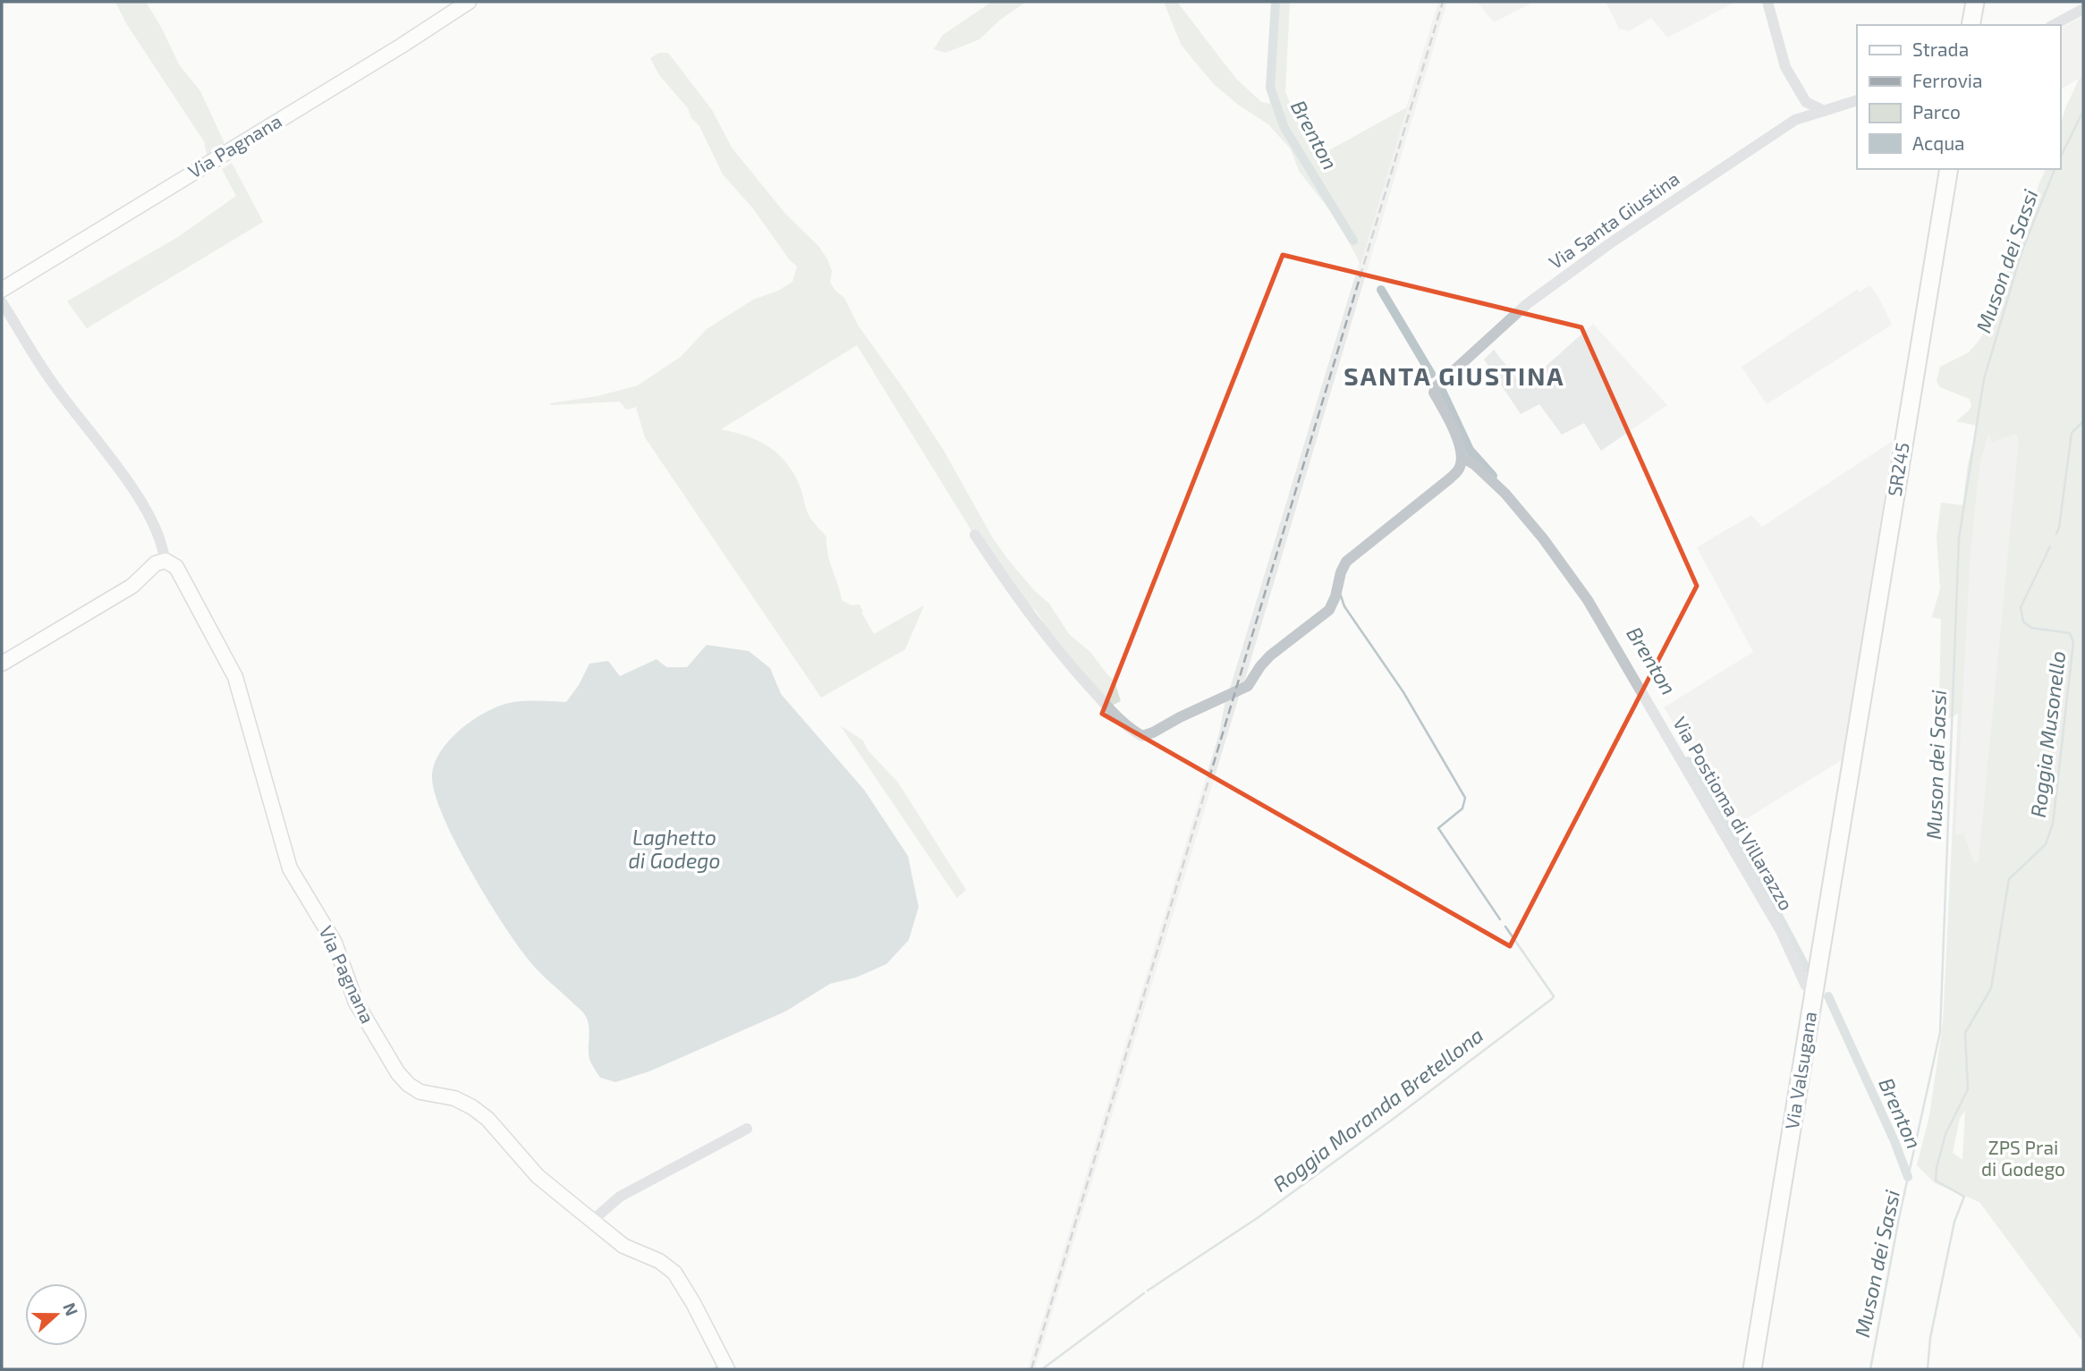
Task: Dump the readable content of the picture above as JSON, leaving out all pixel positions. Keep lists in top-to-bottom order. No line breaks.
{"streets":{"main road":["SR245","Via Valsugana"],"street":["Via Pagnana","Via Santa Giustina","Via Postioma di Villarazzo"]},"crossings":[["Via Santa Giustina","Via Postioma di Villarazzo"],["SR245","Via Valsugana"],["Via Postioma di Villarazzo","Via Valsugana"]],"districts":["SANTA GIUSTINA"],"water":["Brenton","Muson dei Sassi","Roggia Musonello","Laghetto di Godego","Roggia Moranda Bretellona"],"parks":["ZPS Prai di Godego"],"legend":["Strada","Ferrovia","Parco","Acqua"],"north":"right"}
